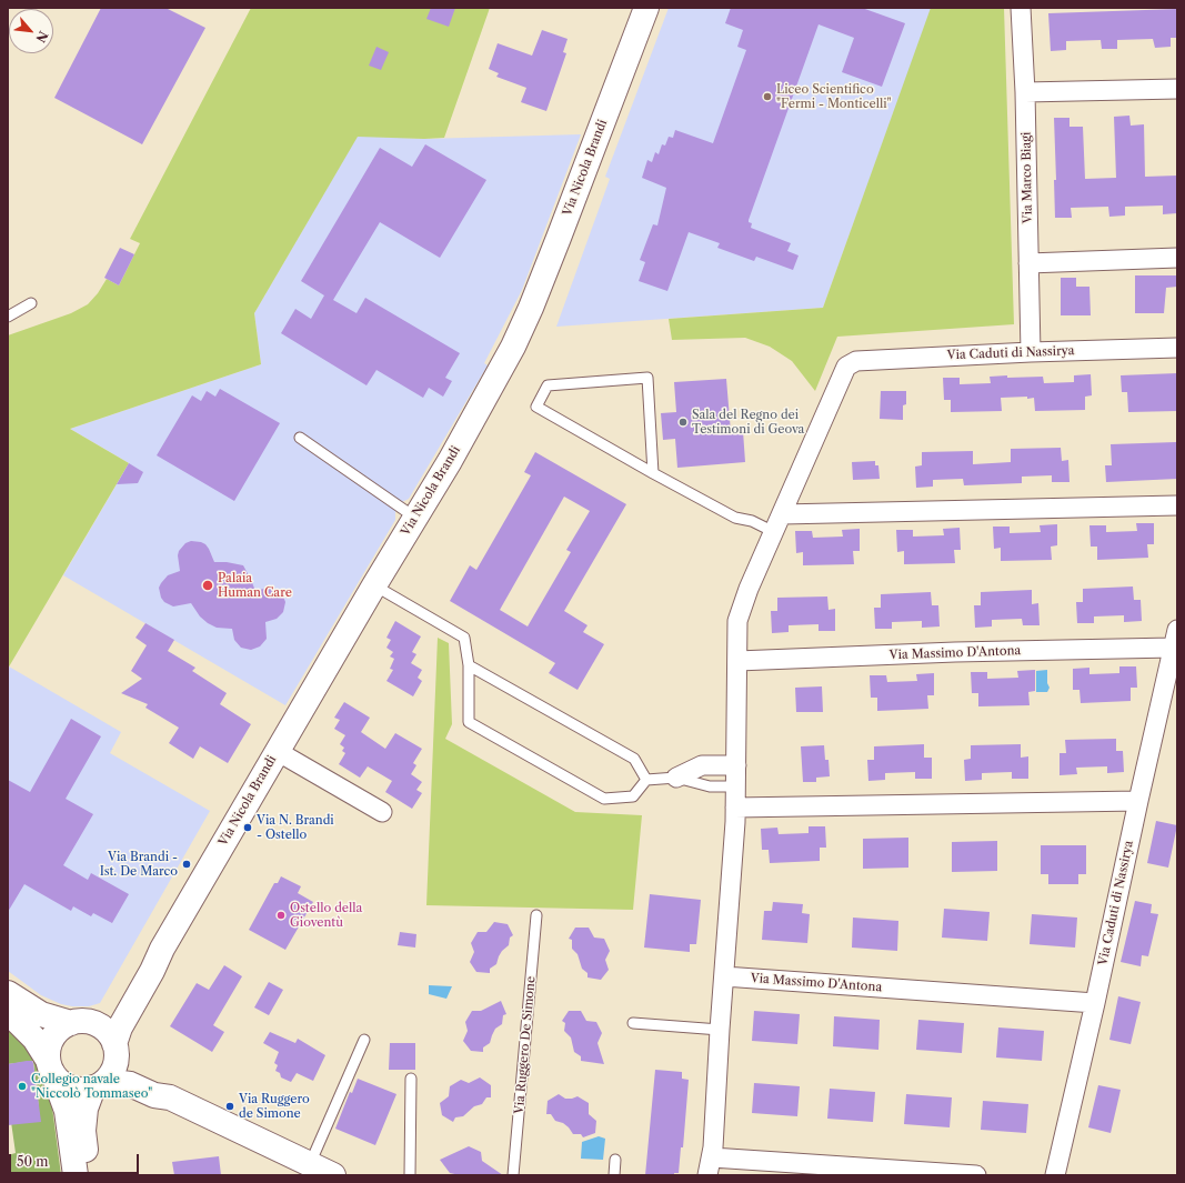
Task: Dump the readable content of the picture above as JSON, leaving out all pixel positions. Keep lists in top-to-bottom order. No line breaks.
{"streets":{"street":["Via Nicola Brandi","Via Marco Biagi","Via Caduti di Nassirya","Via Massimo D'Antona"],"lane":["Via Ruggero De Simone"]},"crossings":[["Via Marco Biagi","Via Caduti di Nassirya"],["Via Caduti di Nassirya","Via Massimo D'Antona"]],"places":["Liceo Scientifico \"Fermi - Monticelli\"","Sala del Regno dei Testimoni di Geova","Palaia Human Care","Via N. Brandi - Ostello","Via Brandi - Ist. De Marco","Ostello della Gioventù","Collegio navale \"Niccolò Tommaseo\"","Via Ruggero de Simone"],"scale_bar":"50 m","north":"bottom right"}
